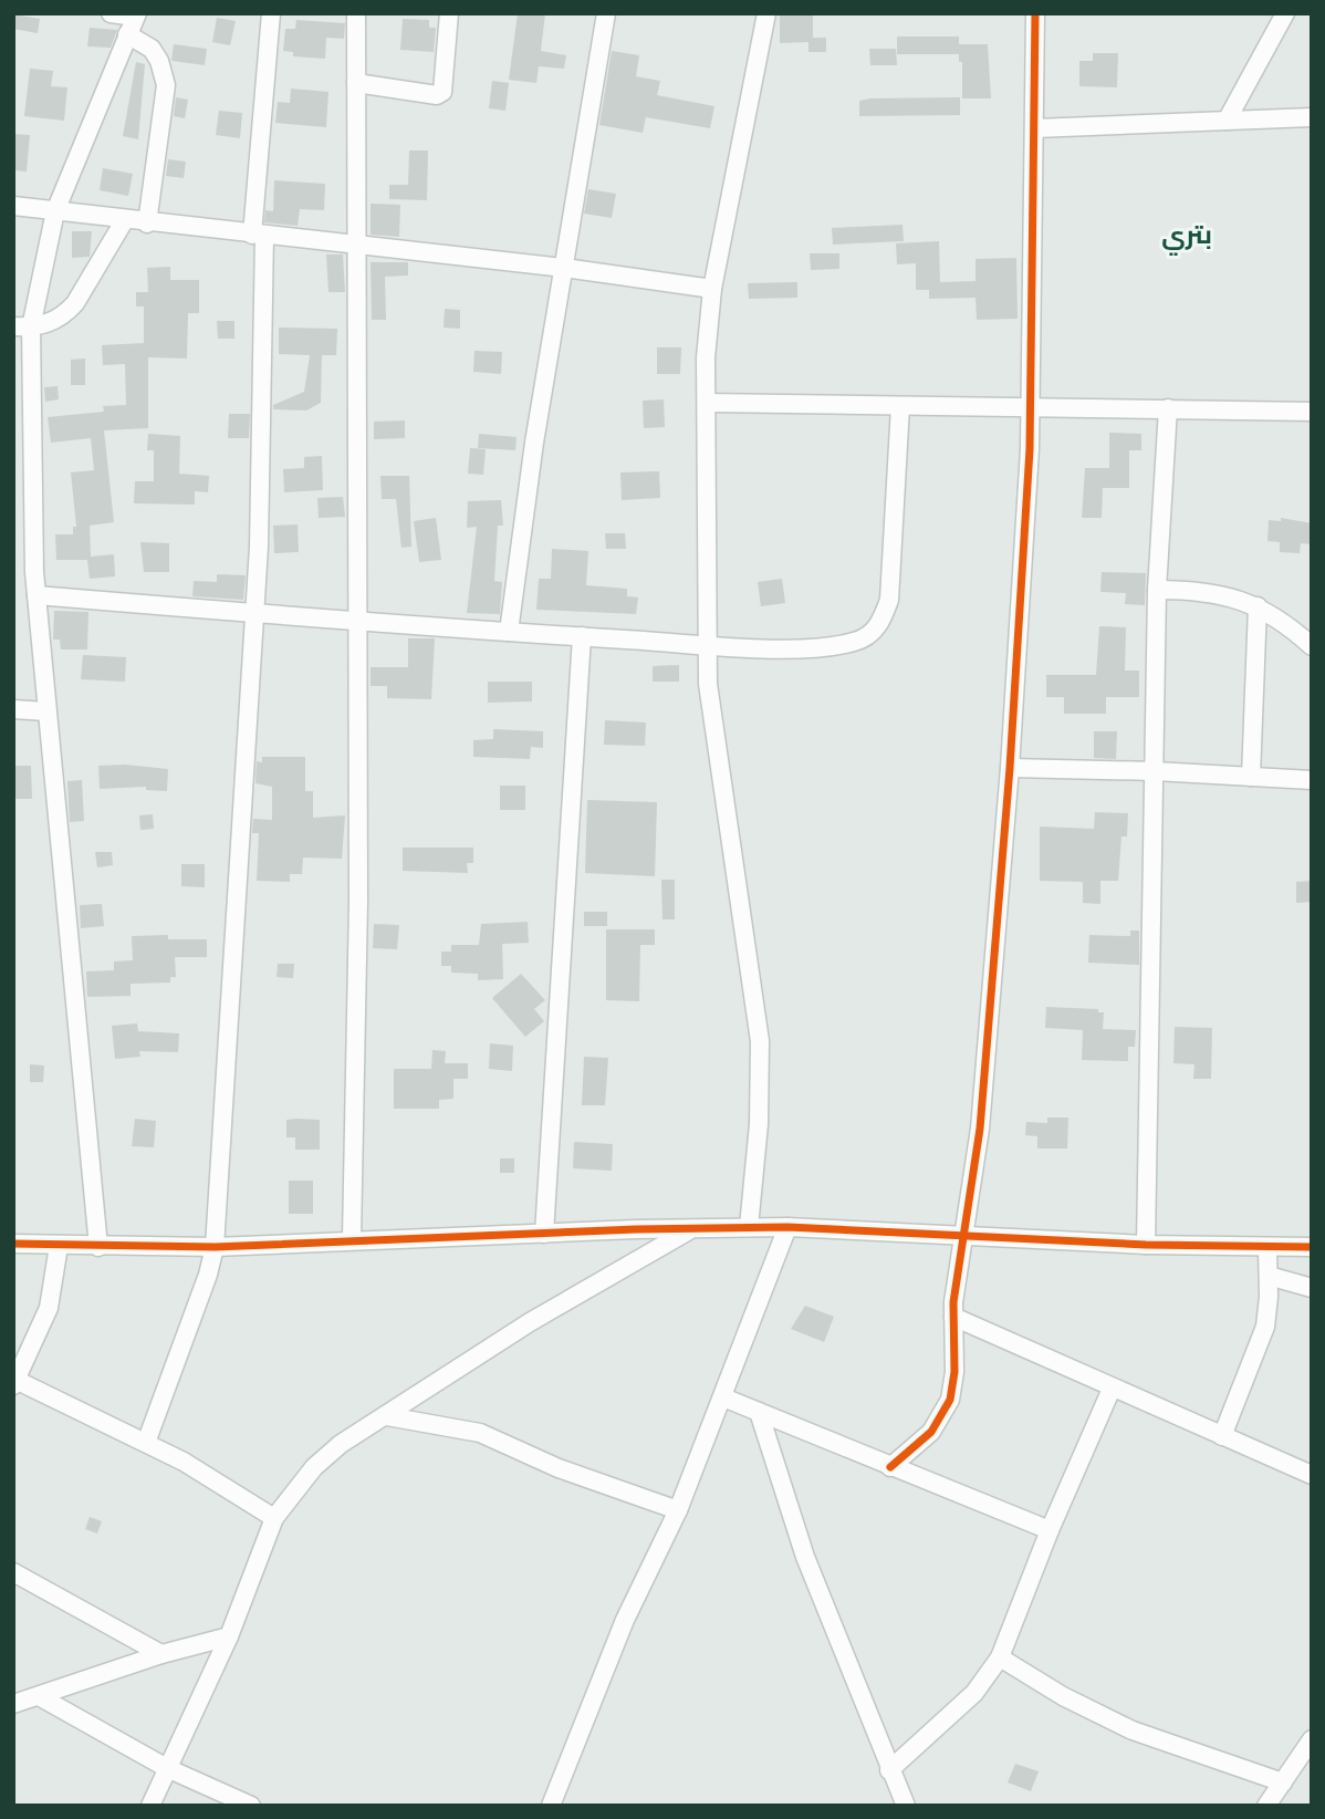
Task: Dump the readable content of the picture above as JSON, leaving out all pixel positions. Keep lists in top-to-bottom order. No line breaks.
{"districts":["بتري"]}
